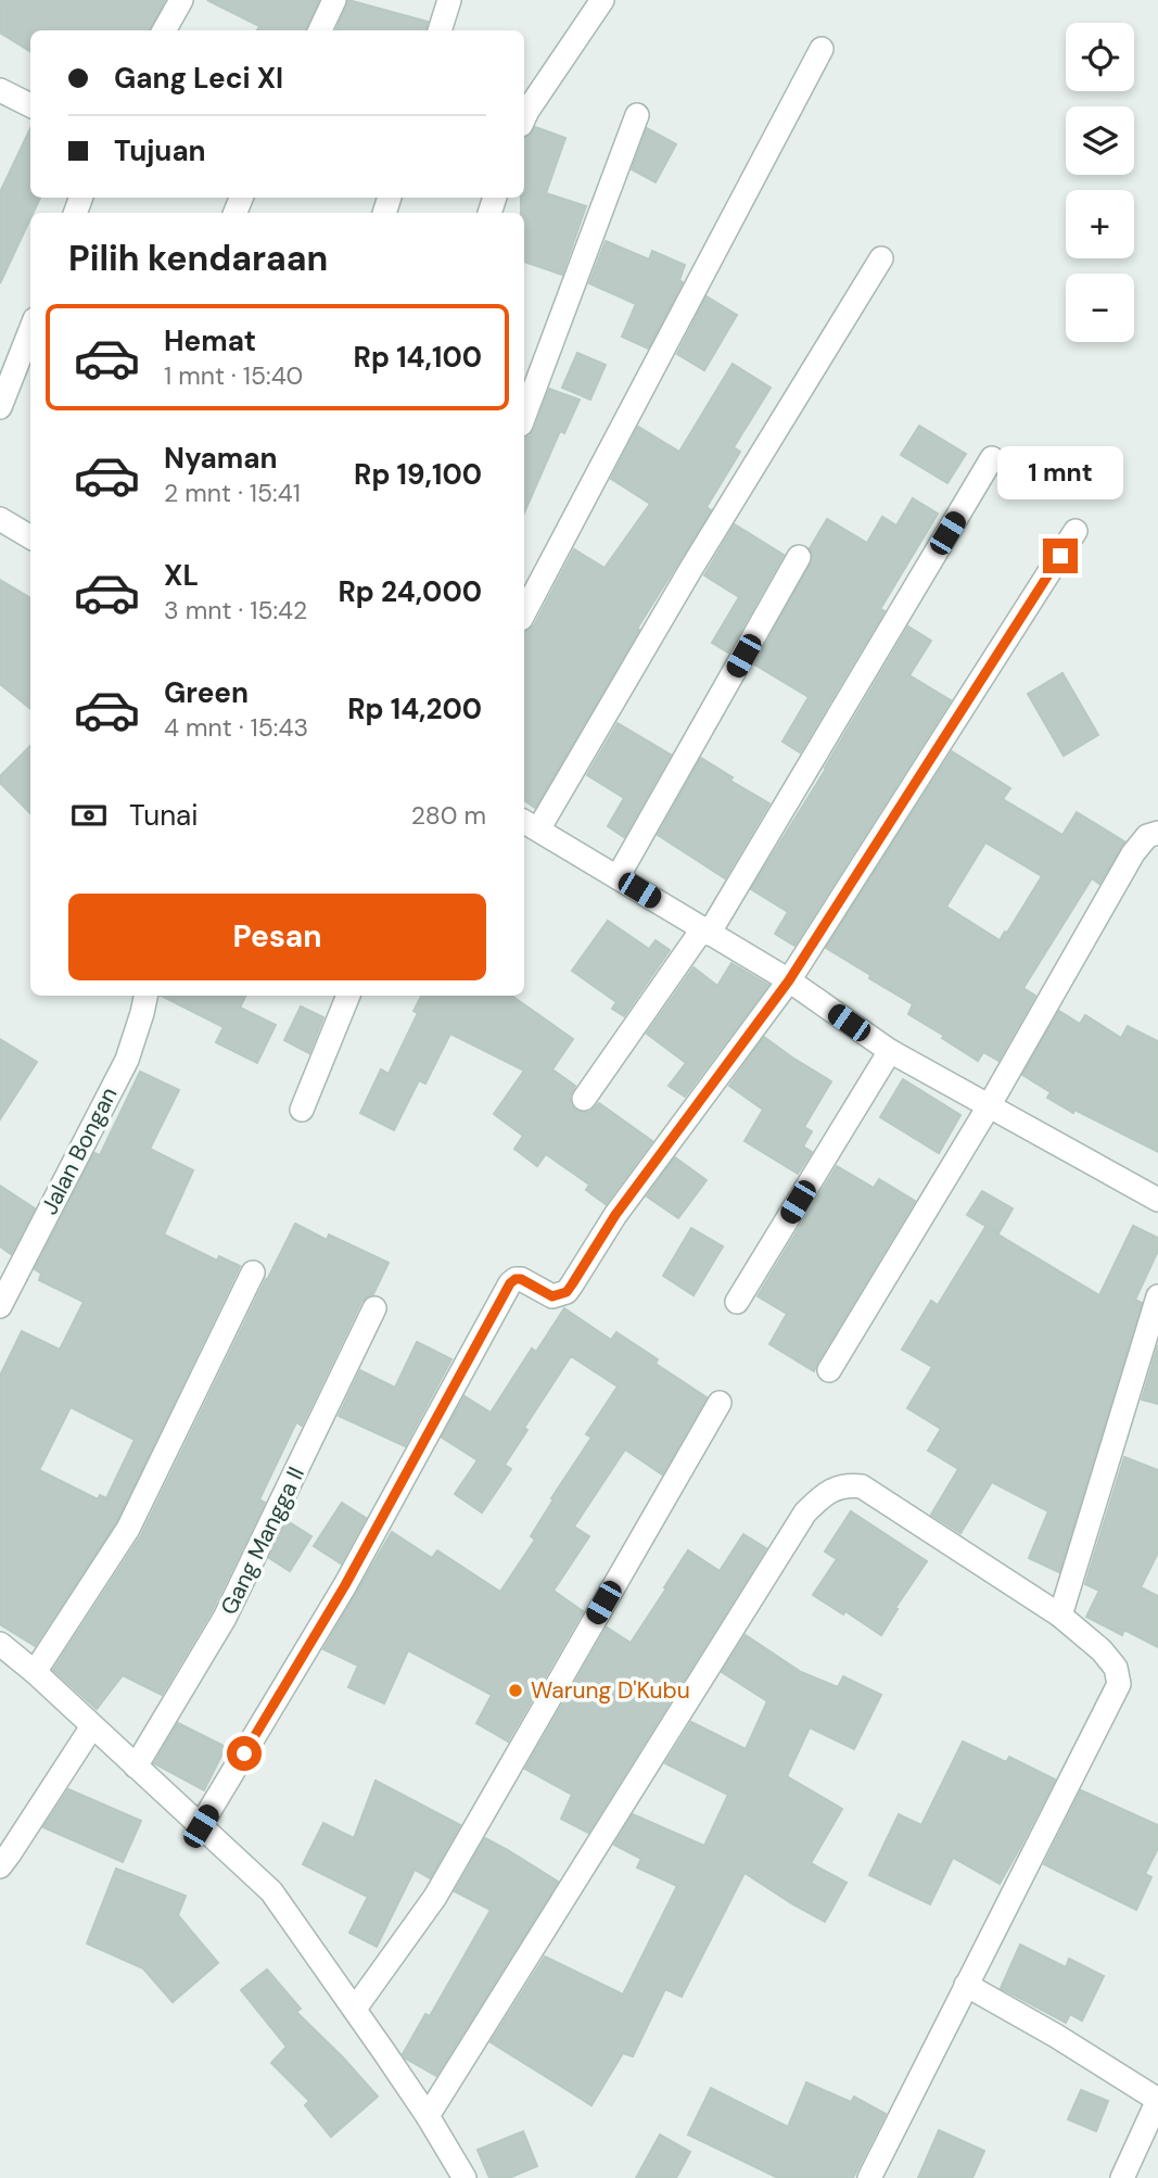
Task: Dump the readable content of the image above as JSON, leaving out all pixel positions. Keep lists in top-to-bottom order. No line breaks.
{"streets":{"street":["Jalan Bongan","Gang Mangga II"]},"places":["Warung D'Kubu"],"page":{"map_buttons":["+","−"],"banner":["Gang Leci XI","Tujuan"],"heading":"Pilih kendaraan","list":[{"name":"Hemat","note":"1 mnt · 15:40","value":"Rp 14,100"},{"name":"Nyaman","note":"2 mnt · 15:41","value":"Rp 19,100"},{"name":"XL","note":"3 mnt · 15:42","value":"Rp 24,000"},{"name":"Green","note":"4 mnt · 15:43","value":"Rp 14,200"}],"bubble":"1 mnt","pay":["Tunai","280 m"],"buttons":"Pesan"}}
